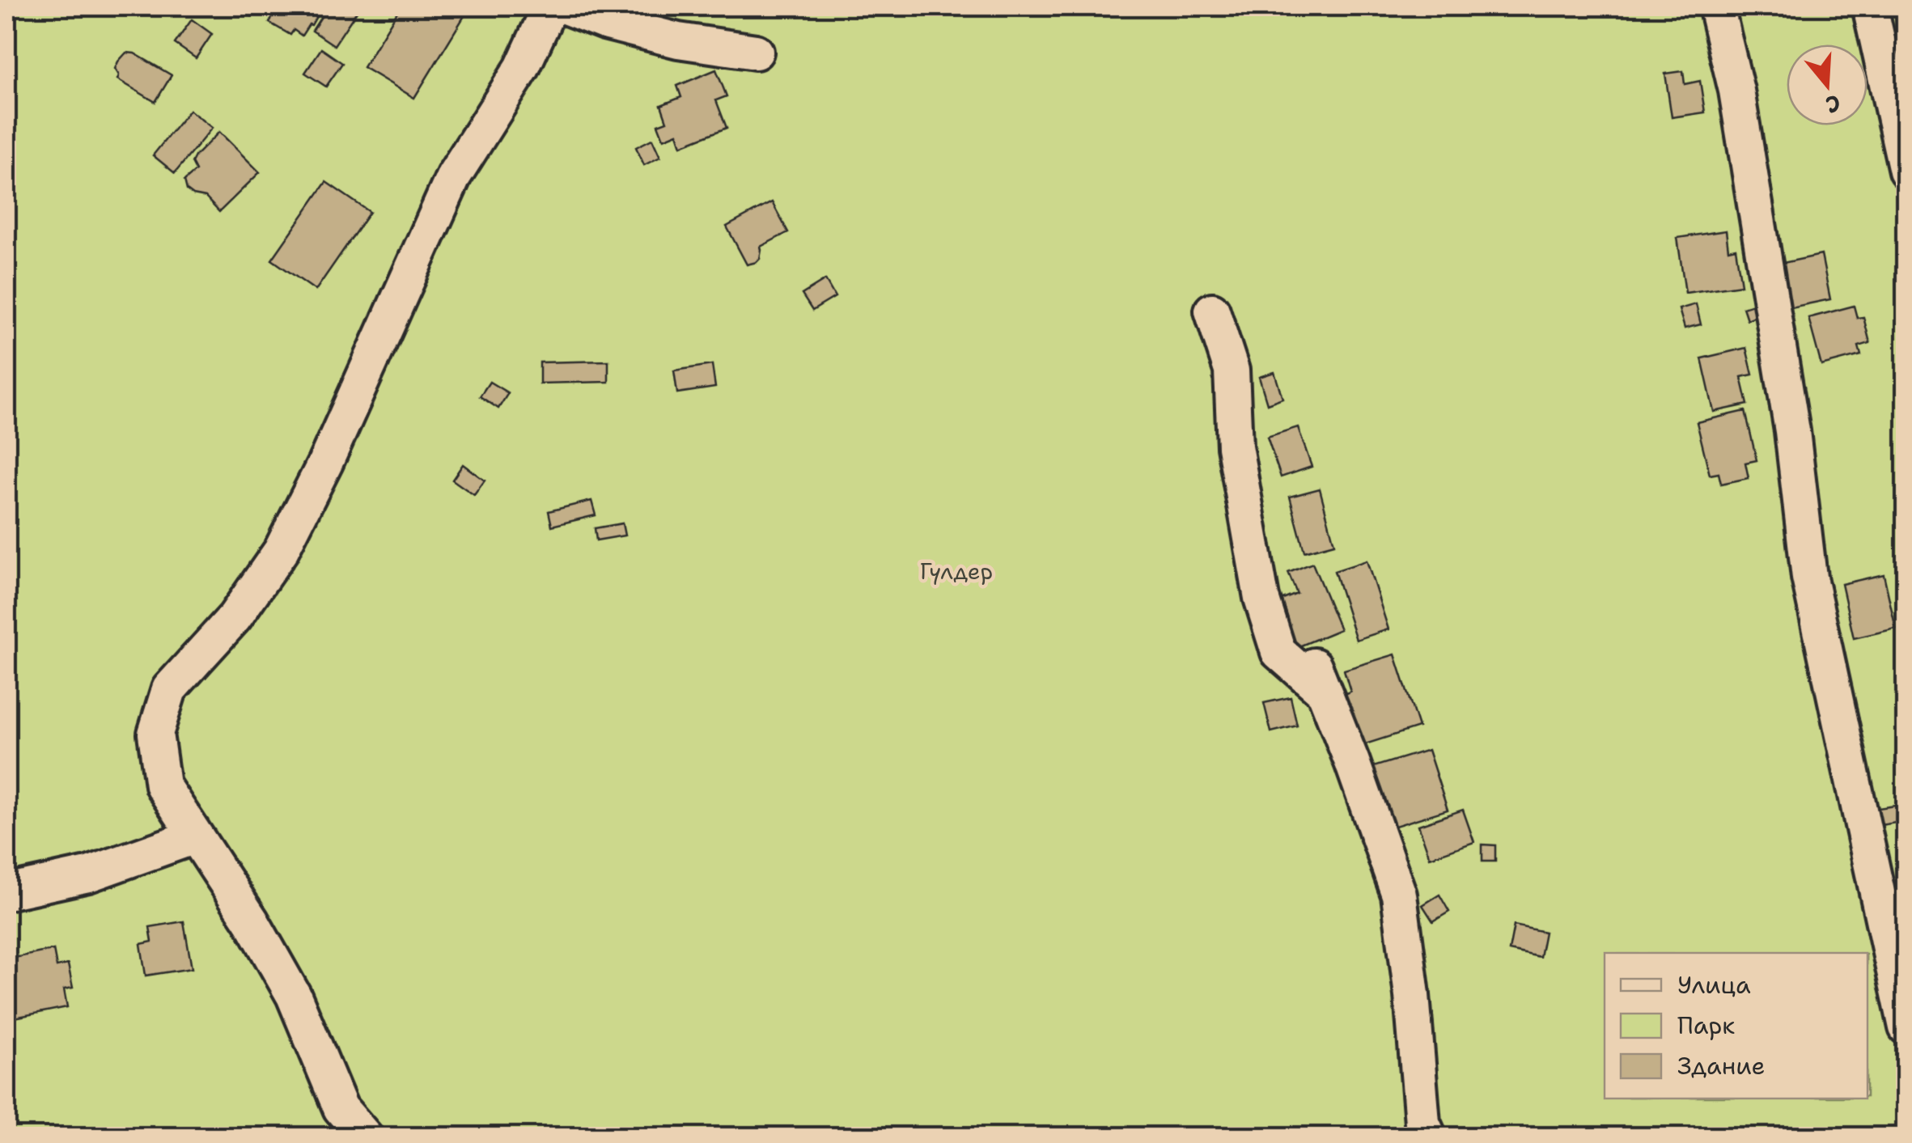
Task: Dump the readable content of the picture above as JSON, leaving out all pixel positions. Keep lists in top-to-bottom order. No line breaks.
{"parks":["Гүлдер"],"legend":["Улица","Парк","Здание"],"north":"bottom"}
